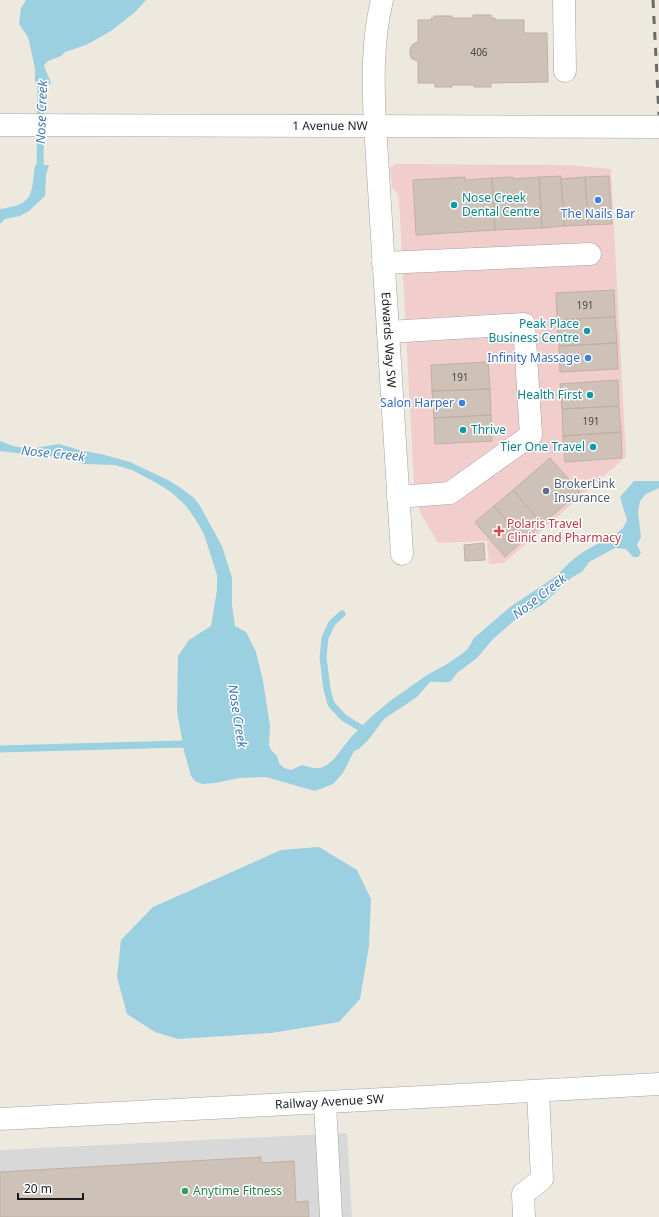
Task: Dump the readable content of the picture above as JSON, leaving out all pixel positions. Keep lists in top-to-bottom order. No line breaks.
{"streets":{"street":["1 Avenue NW","Edwards Way SW","Railway Avenue SW"]},"crossings":[["1 Avenue NW","Edwards Way SW"]],"water":["Nose Creek"],"places":{"other":["The Nails Bar","Nose Creek Dental Centre","Peak Place Business Centre","Infinity Massage","Health First","Salon Harper","Thrive","Tier One Travel","BrokerLink Insurance","Anytime Fitness"],"health":["Polaris Travel Clinic and Pharmacy"]},"house_numbers":["406","191","191","191"],"scale_bar":"20 m"}
